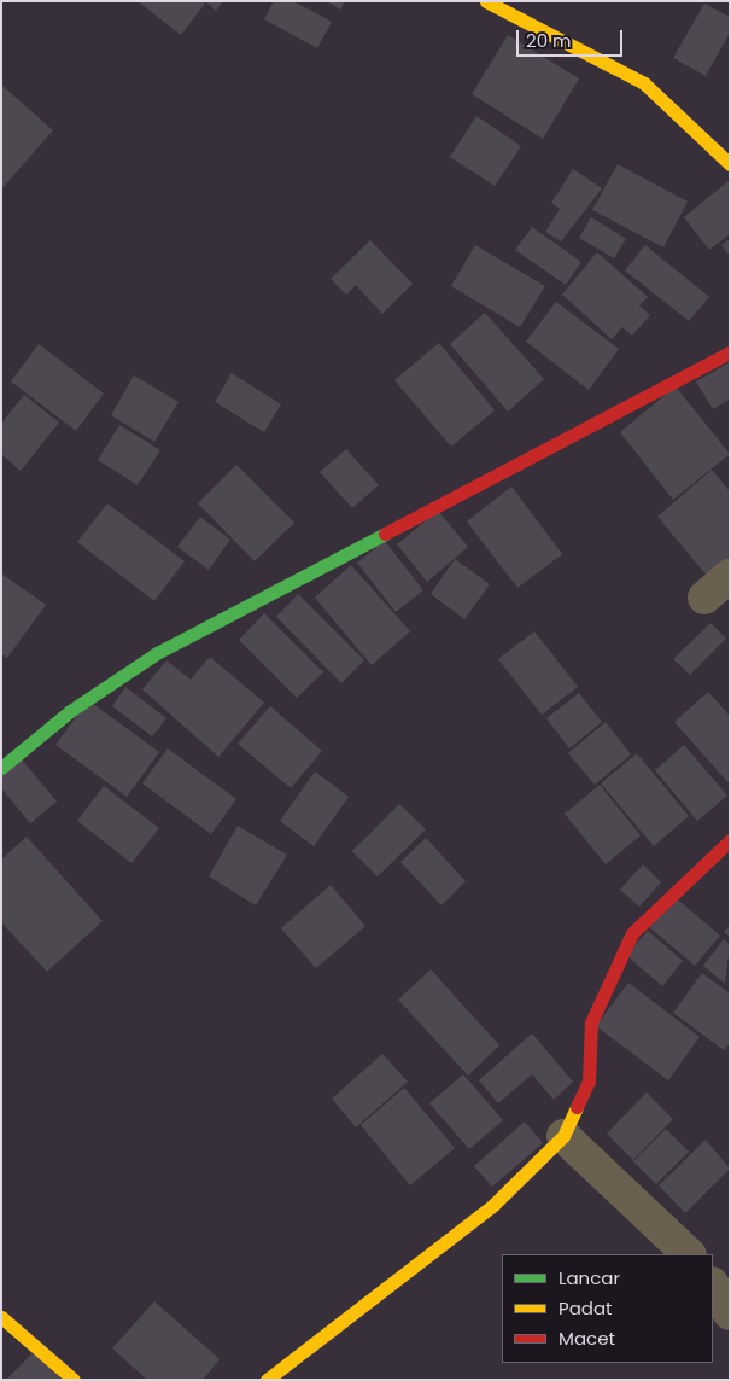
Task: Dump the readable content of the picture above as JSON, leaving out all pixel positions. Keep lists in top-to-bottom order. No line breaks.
{"legend":["Lancar","Padat","Macet"],"scale_bar":"20 m"}
